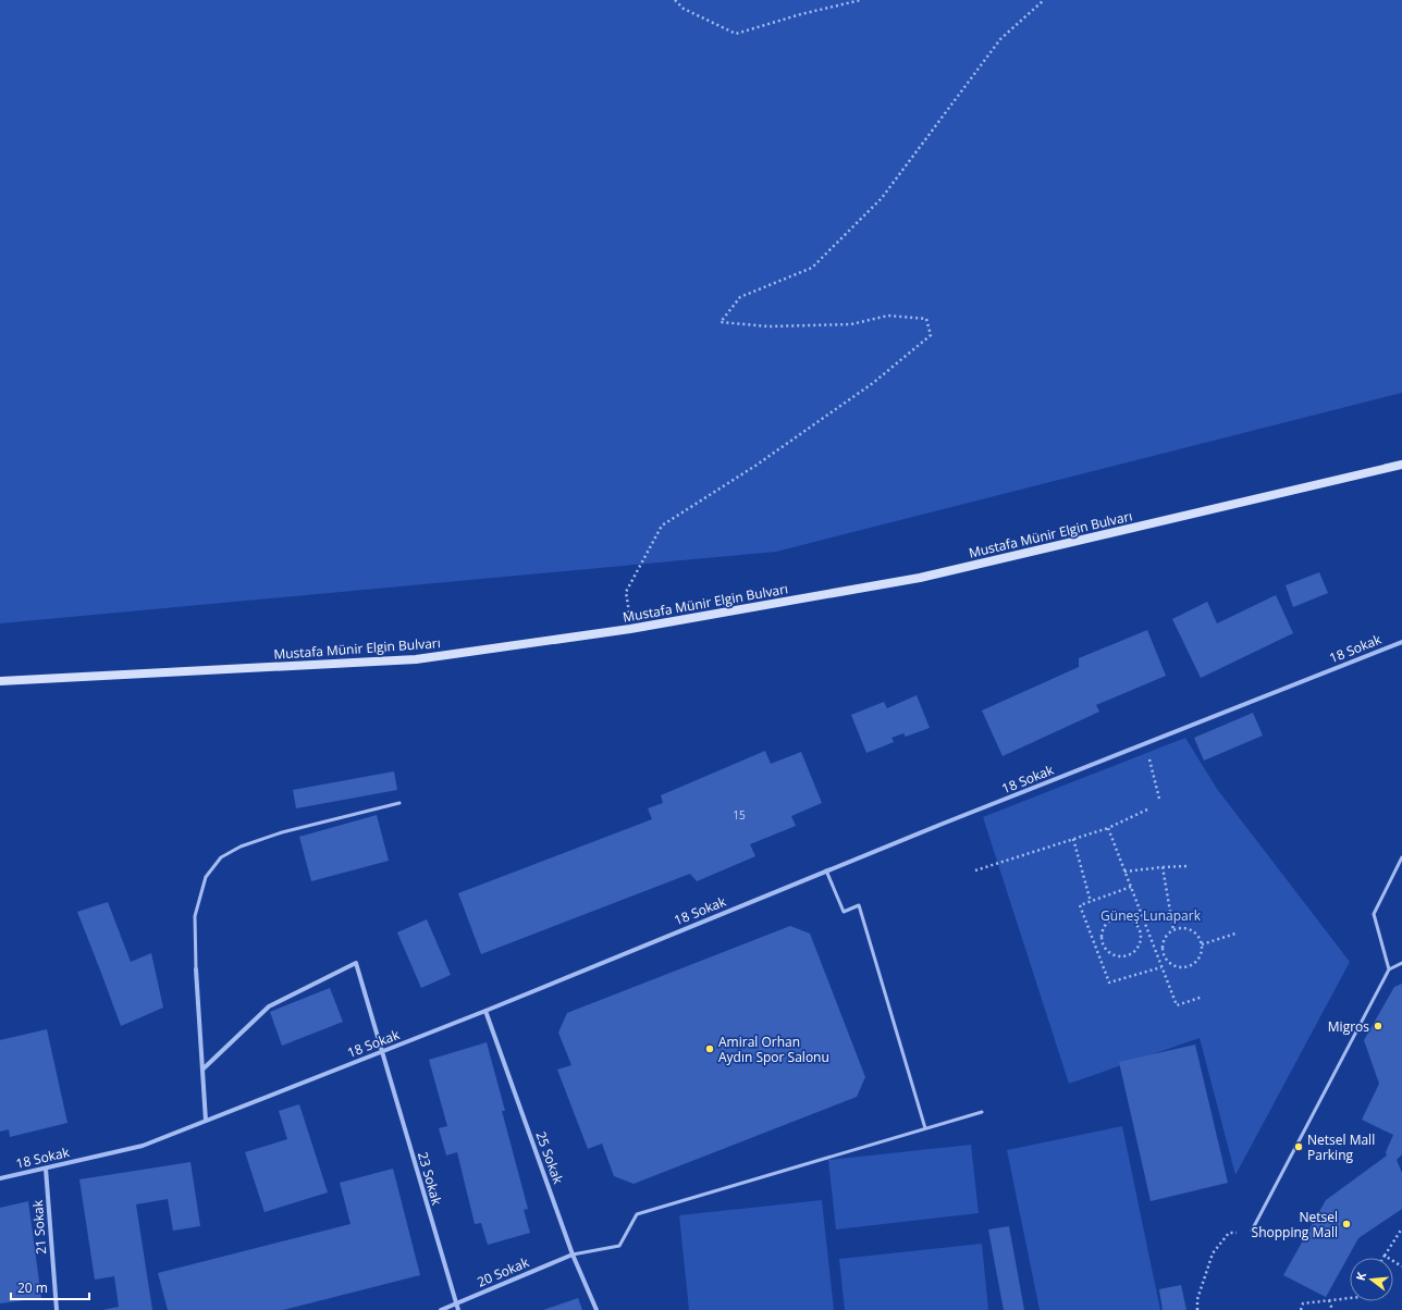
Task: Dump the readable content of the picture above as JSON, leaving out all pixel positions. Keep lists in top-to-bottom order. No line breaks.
{"streets":{"street":["Mustafa Münir Elgin Bulvarı","18 Sokak","25 Sokak","23 Sokak","21 Sokak","20 Sokak"]},"crossings":[["18 Sokak","25 Sokak"],["18 Sokak","23 Sokak"],["18 Sokak","21 Sokak"],["25 Sokak","20 Sokak"],["23 Sokak","20 Sokak"]],"parks":["Güneş Lunapark"],"places":["Migros","Amiral Orhan Aydın Spor Salonu","Netsel Mall Parking","Netsel Shopping Mall"],"house_numbers":["15"],"scale_bar":"20 m","north":"left"}
